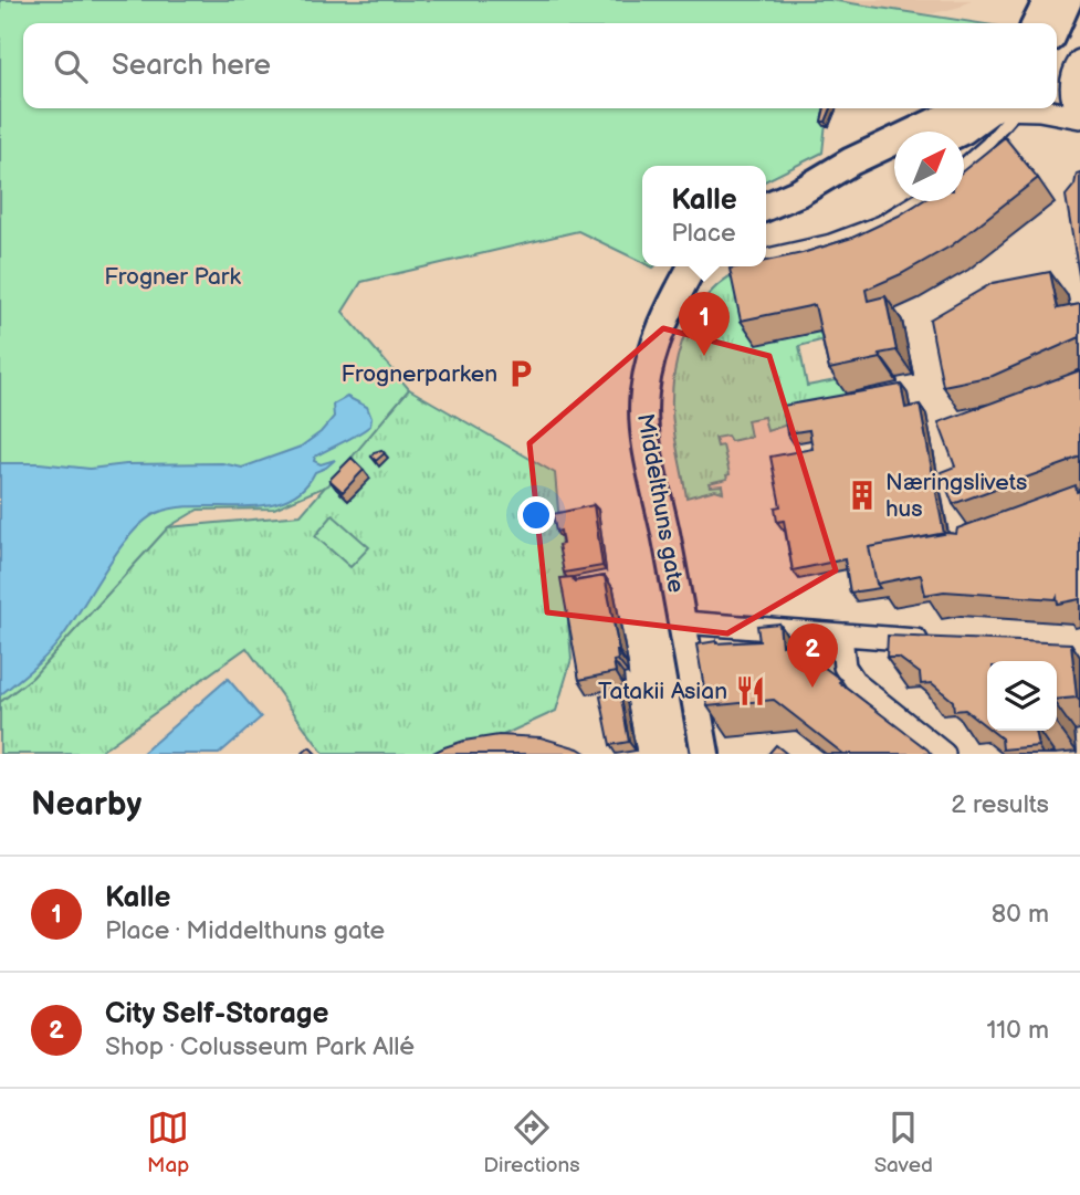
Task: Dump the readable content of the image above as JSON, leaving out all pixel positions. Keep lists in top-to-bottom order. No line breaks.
{"streets":{"street":["Middelthuns gate"]},"parks":["Frogner Park"],"places":{"parking":["Frognerparken"],"building":["Næringslivets hus"],"restaurant":["Tatakii Asian"]},"north":"top right","page":{"search":"Search here","popup":["Kalle","Place"],"pins":["1","2"],"heading":["Nearby","2 results"],"list":[{"mark":"1","name":"Kalle","note":"Place · Middelthuns gate","value":"80 m"},{"mark":"2","name":"City Self-Storage","note":"Shop · Colusseum Park Allé","value":"110 m"}],"nav":["Map","Directions","Saved"]}}
